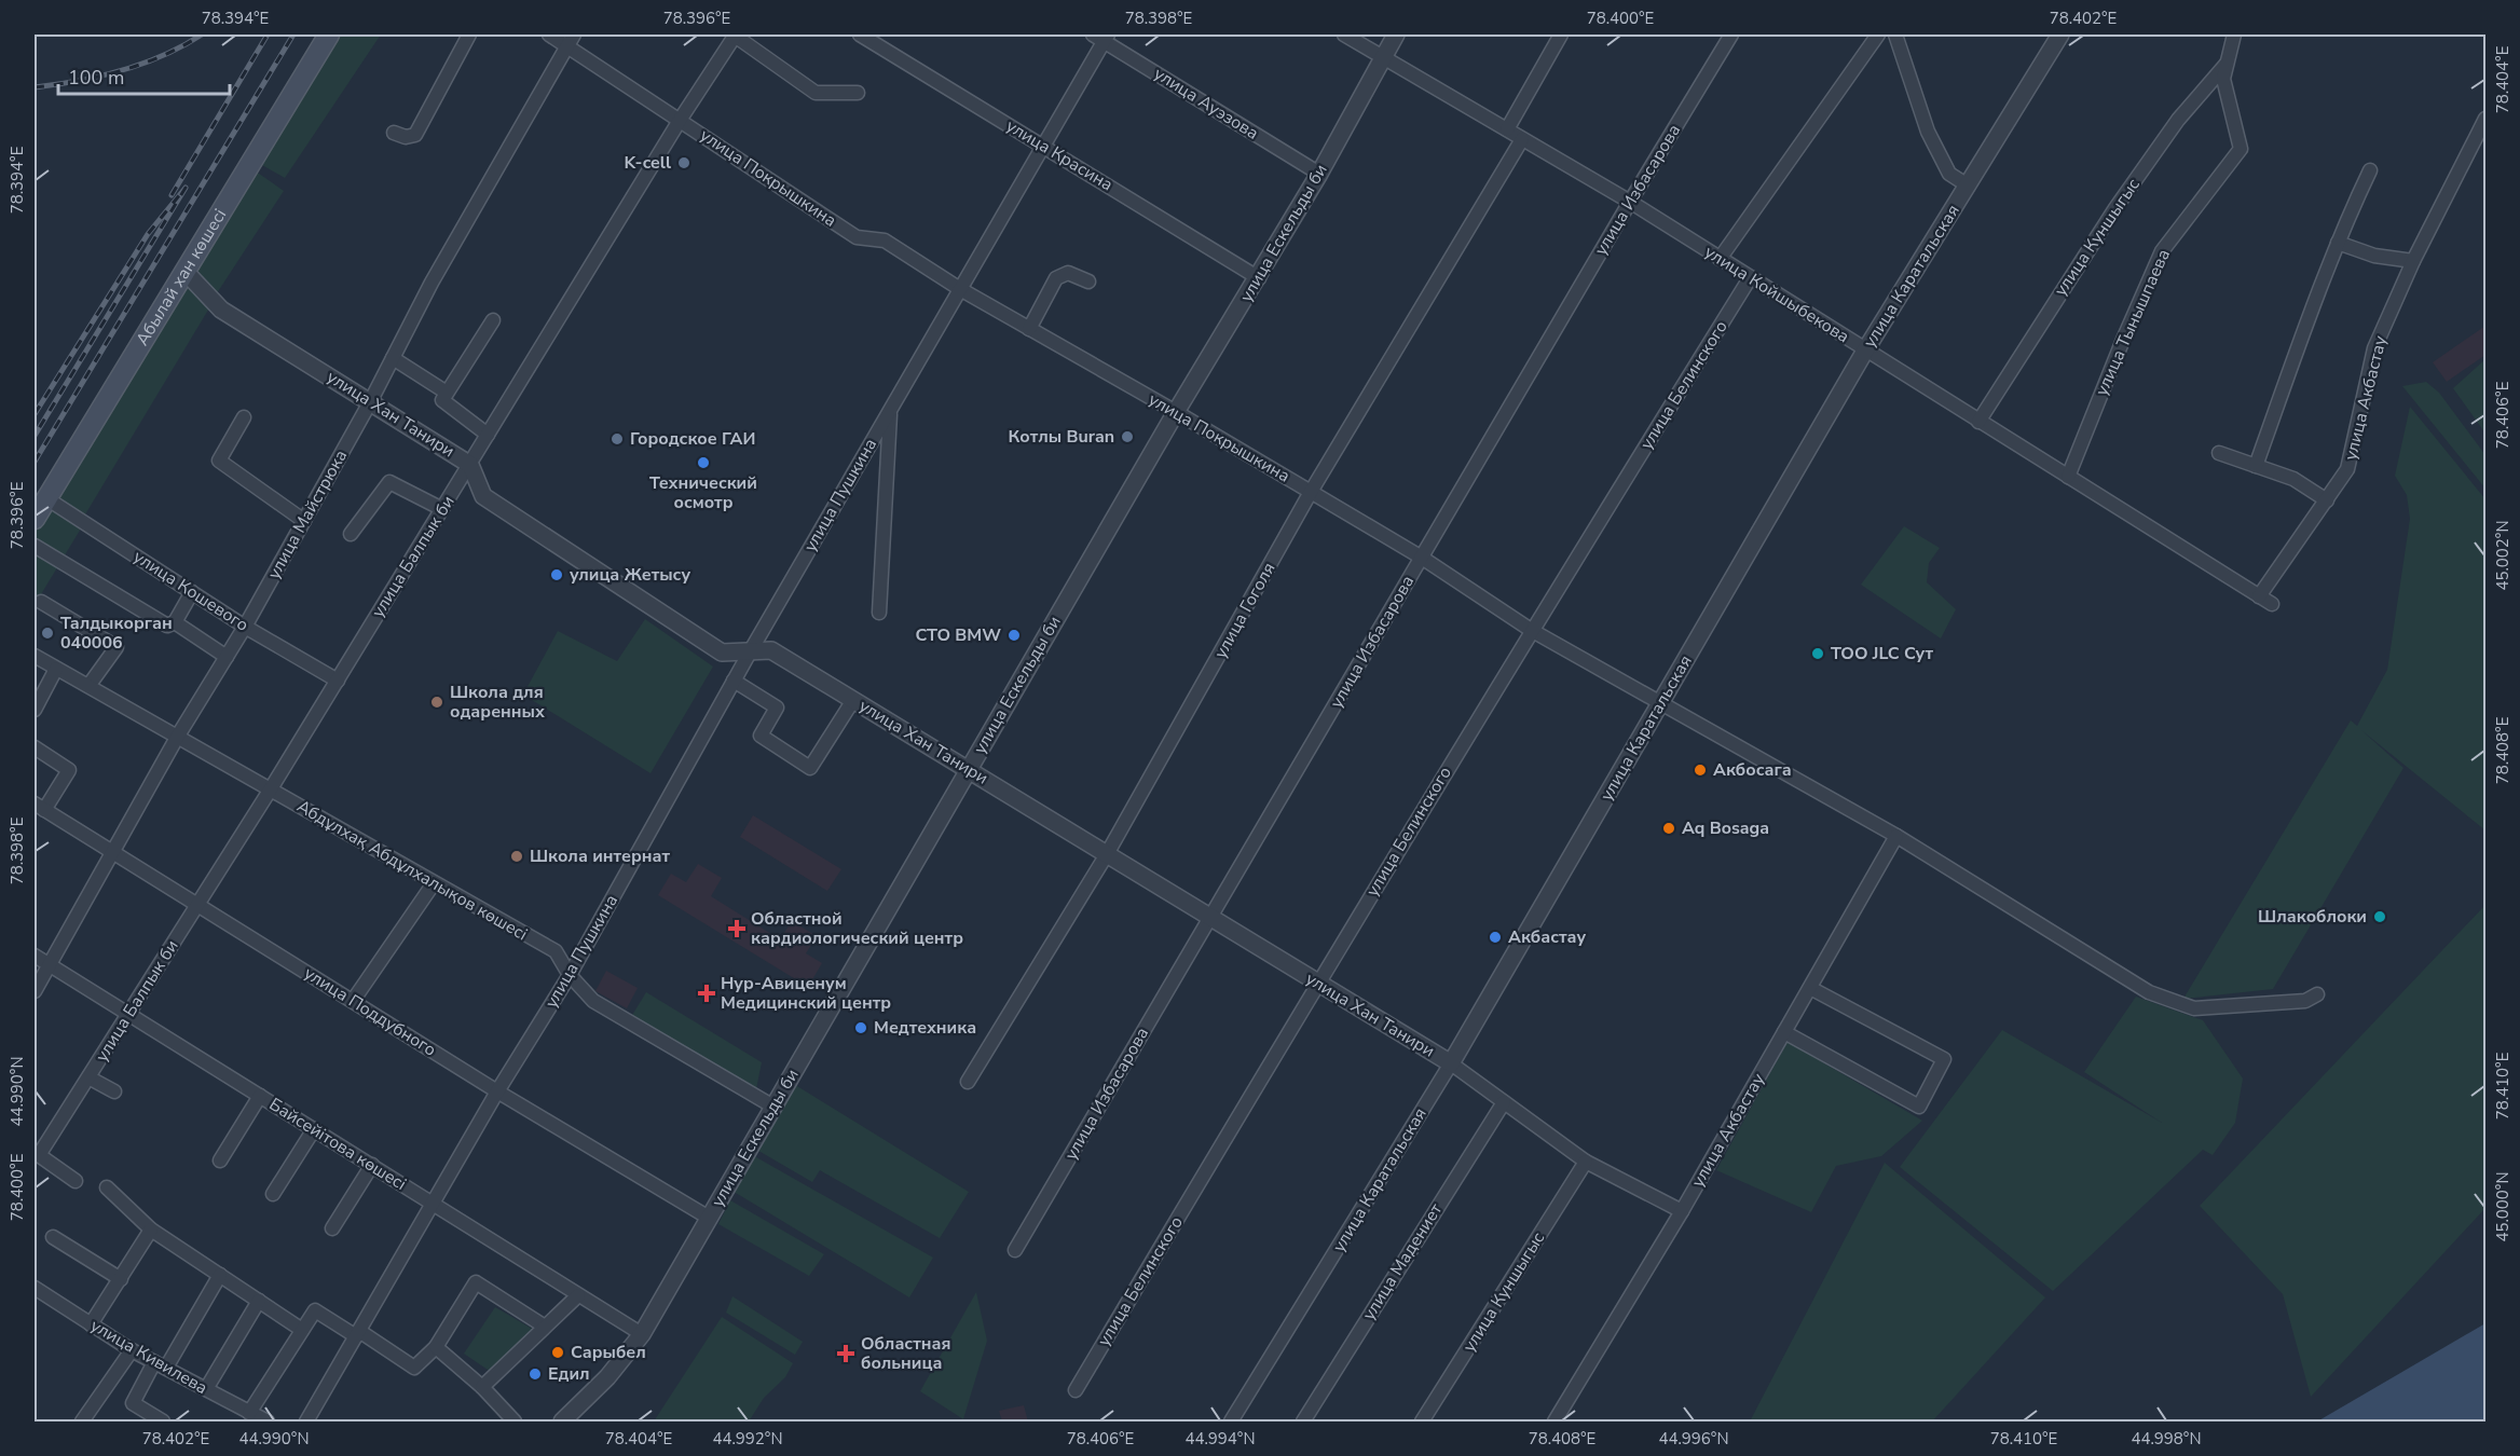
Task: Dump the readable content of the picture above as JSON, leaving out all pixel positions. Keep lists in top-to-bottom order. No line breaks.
{"streets":{"main road":["Абылай хан көшесі"],"street":["улица Ауэзова","улица Красина","улица Покрышкина","улица Избасарова","улица Ескельды би","улица Куншыгыс","улица Каратальская","улица Койшыбекова","улица Тынышпаева","улица Белинского","улица Акбастау","улица Хан Танири","улица Пушкина","улица Майстрюка","улица Балпык би","улица Кошевого","улица Гоголя","Абдұлхақ Абдұлхалықов көшесі","улица Поддубного","Байсейітова көшесі","улица Мадениет","улица Кивилева"]},"crossings":[["улица Ауэзова","улица Ескельды би"],["улица Ауэзова","улица Пушкина"],["улица Красина","улица Ескельды би"],["улица Красина","улица Пушкина"],["улица Покрышкина","улица Избасарова"],["улица Покрышкина","улица Ескельды би"],["улица Покрышкина","улица Каратальская"],["улица Покрышкина","улица Белинского"],["улица Покрышкина","улица Акбастау"],["улица Покрышкина","улица Пушкина"],["улица Покрышкина","улица Майстрюка"],["улица Покрышкина","улица Балпык би"],["улица Покрышкина","улица Гоголя"],["улица Избасарова","улица Койшыбекова"],["улица Избасарова","улица Хан Танири"],["улица Ескельды би","улица Койшыбекова"],["улица Ескельды би","улица Хан Танири"],["улица Ескельды би","Абдұлхақ Абдұлхалықов көшесі"],["улица Ескельды би","улица Поддубного"],["улица Ескельды би","Байсейітова көшесі"],["улица Куншыгыс","улица Койшыбекова"],["улица Куншыгыс","улица Тынышпаева"],["улица Куншыгыс","улица Хан Танири"],["Абылай хан көшесі","улица Хан Танири"],["Абылай хан көшесі","улица Кошевого"],["улица Каратальская","улица Койшыбекова"],["улица Каратальская","улица Хан Танири"],["улица Койшыбекова","улица Тынышпаева"],["улица Койшыбекова","улица Белинского"],["улица Койшыбекова","улица Акбастау"],["улица Койшыбекова","улица Гоголя"],["улица Белинского","улица Хан Танири"],["улица Акбастау","улица Хан Танири"],["улица Хан Танири","улица Пушкина"],["улица Хан Танири","улица Майстрюка"],["улица Хан Танири","улица Балпык би"],["улица Хан Танири","улица Гоголя"],["улица Хан Танири","улица Мадениет"],["улица Пушкина","Абдұлхақ Абдұлхалықов көшесі"],["улица Пушкина","улица Поддубного"],["улица Пушкина","Байсейітова көшесі"],["улица Майстрюка","улица Кошевого"],["улица Майстрюка","Абдұлхақ Абдұлхалықов көшесі"],["улица Майстрюка","улица Поддубного"],["улица Майстрюка","Байсейітова көшесі"],["улица Балпык би","улица Кошевого"],["улица Балпык би","Абдұлхақ Абдұлхалықов көшесі"],["улица Балпык би","улица Поддубного"],["улица Балпык би","Байсейітова көшесі"]],"places":{"other":["K-cell","Котлы Buran","Городское ГАИ","Технический осмотр","улица Жетысу","Талдыкорган 040006","СТО BMW","ТОО JLC Сут","Школа для одаренных","Акбосага","Aq Bosaga","Школа интернат","Шлакоблоки","Акбастау","Медтехника","Сарыбел","Едил"],"health":["Областной кардиологический центр","Нур-Авиценум Медицинский центр","Областная больница"]},"scale_bar":"100 m","coordinates":["78.394°E","78.396°E","78.398°E","78.400°E","78.402°E","78.404°E","78.406°E","45.002°N","78.408°E","78.410°E","44.990°N","45.000°N","44.992°N","44.994°N","44.996°N","44.998°N"]}
